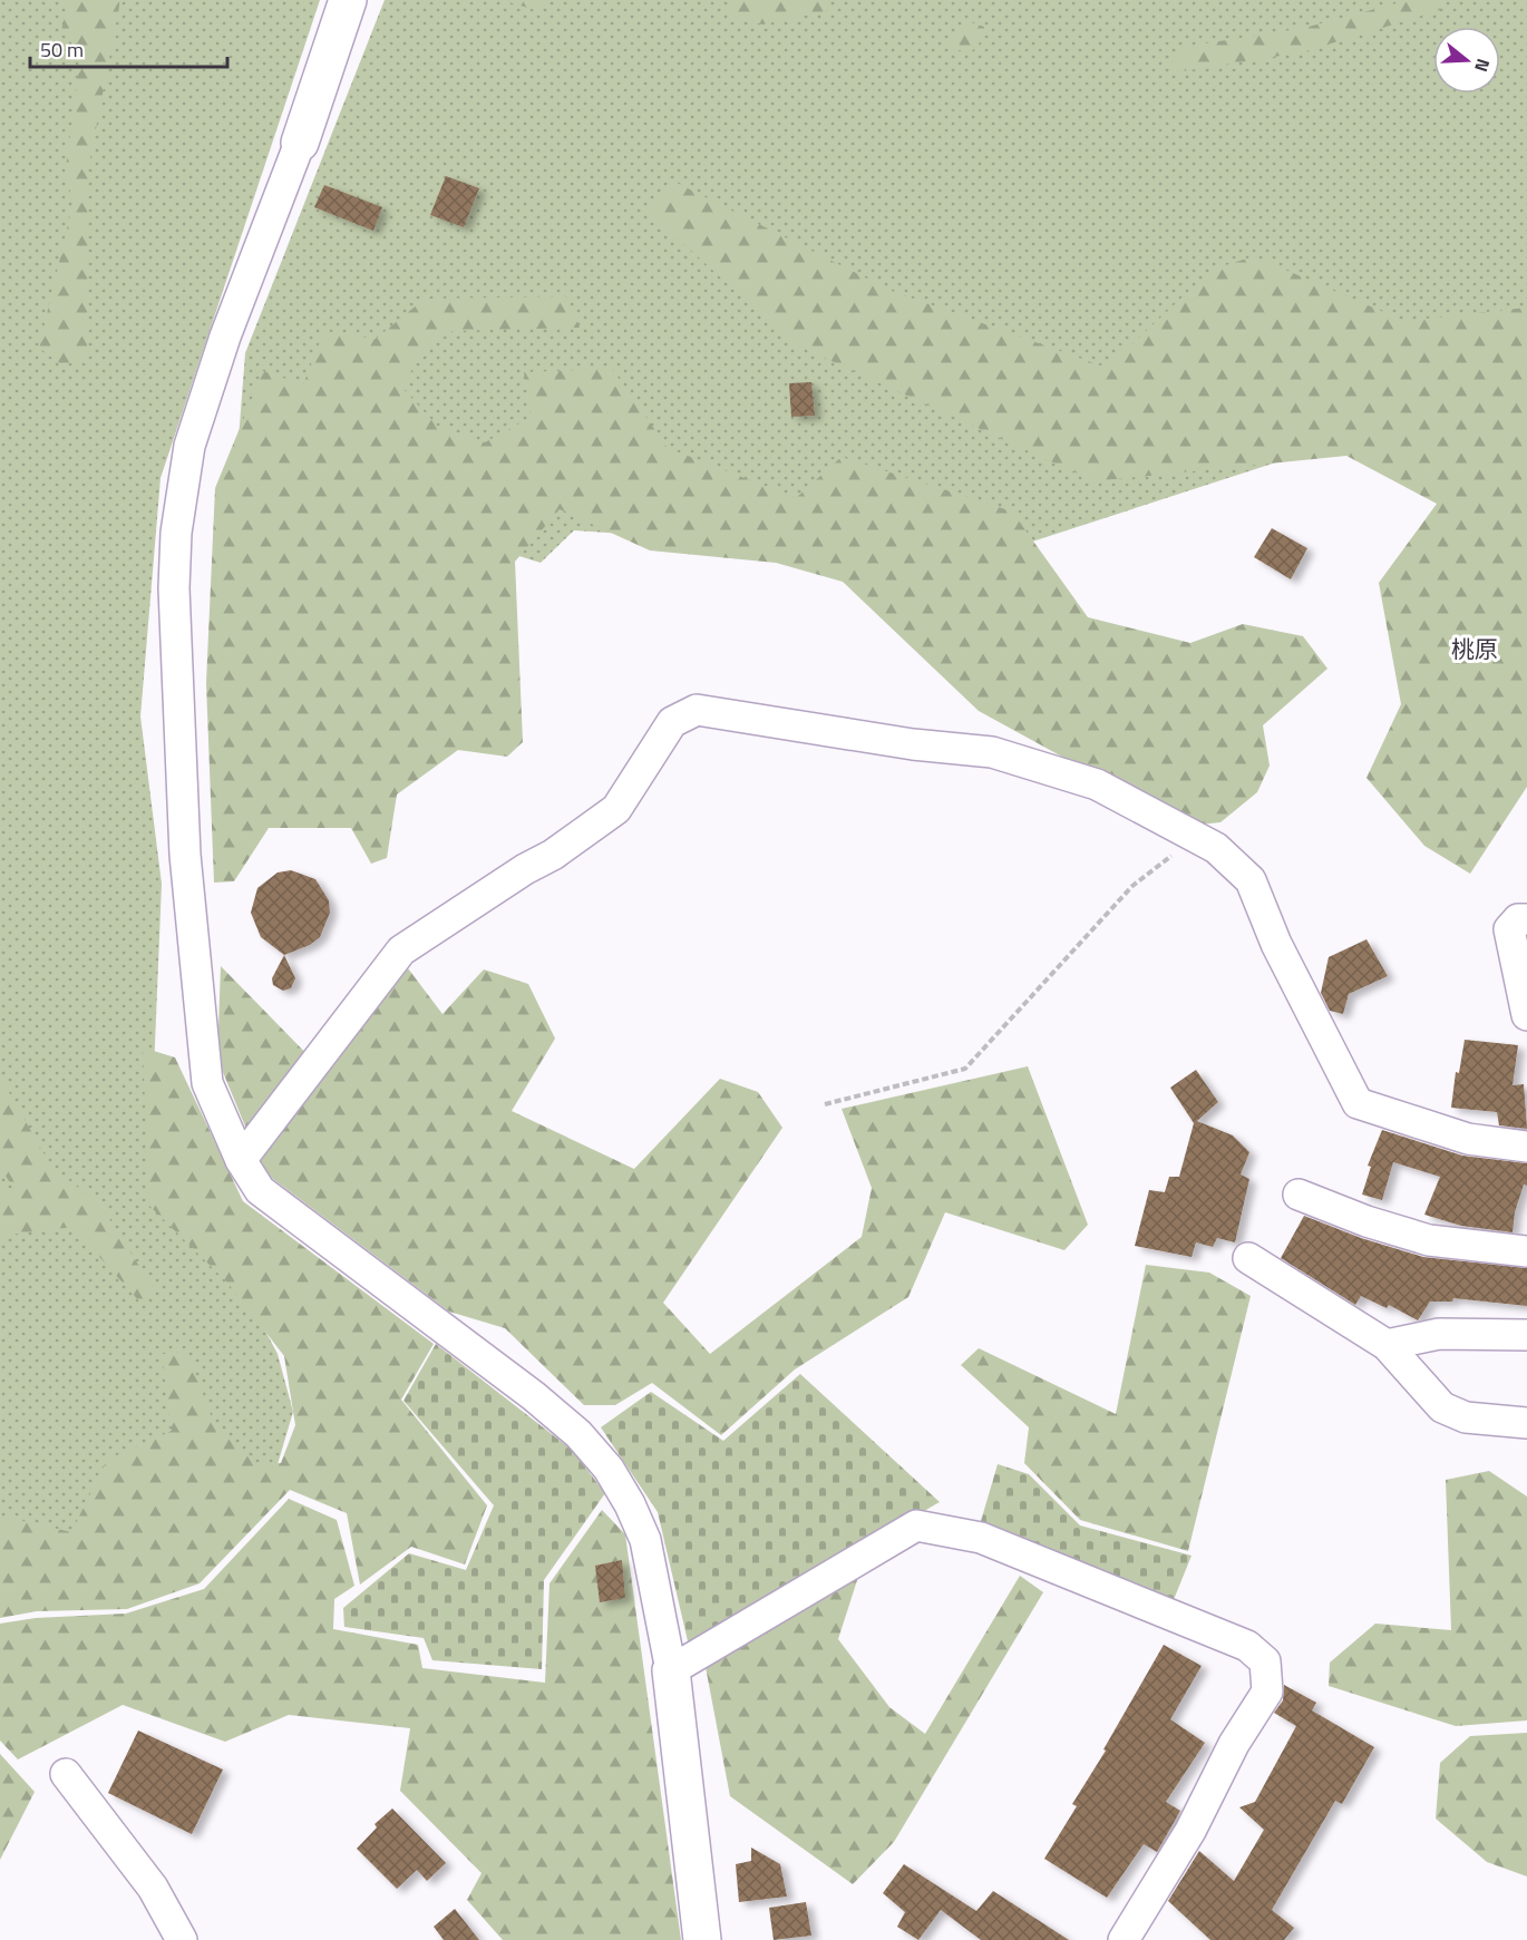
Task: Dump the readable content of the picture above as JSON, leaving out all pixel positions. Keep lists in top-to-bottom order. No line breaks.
{"districts":["桃原"],"scale_bar":"50 m","north":"right"}
